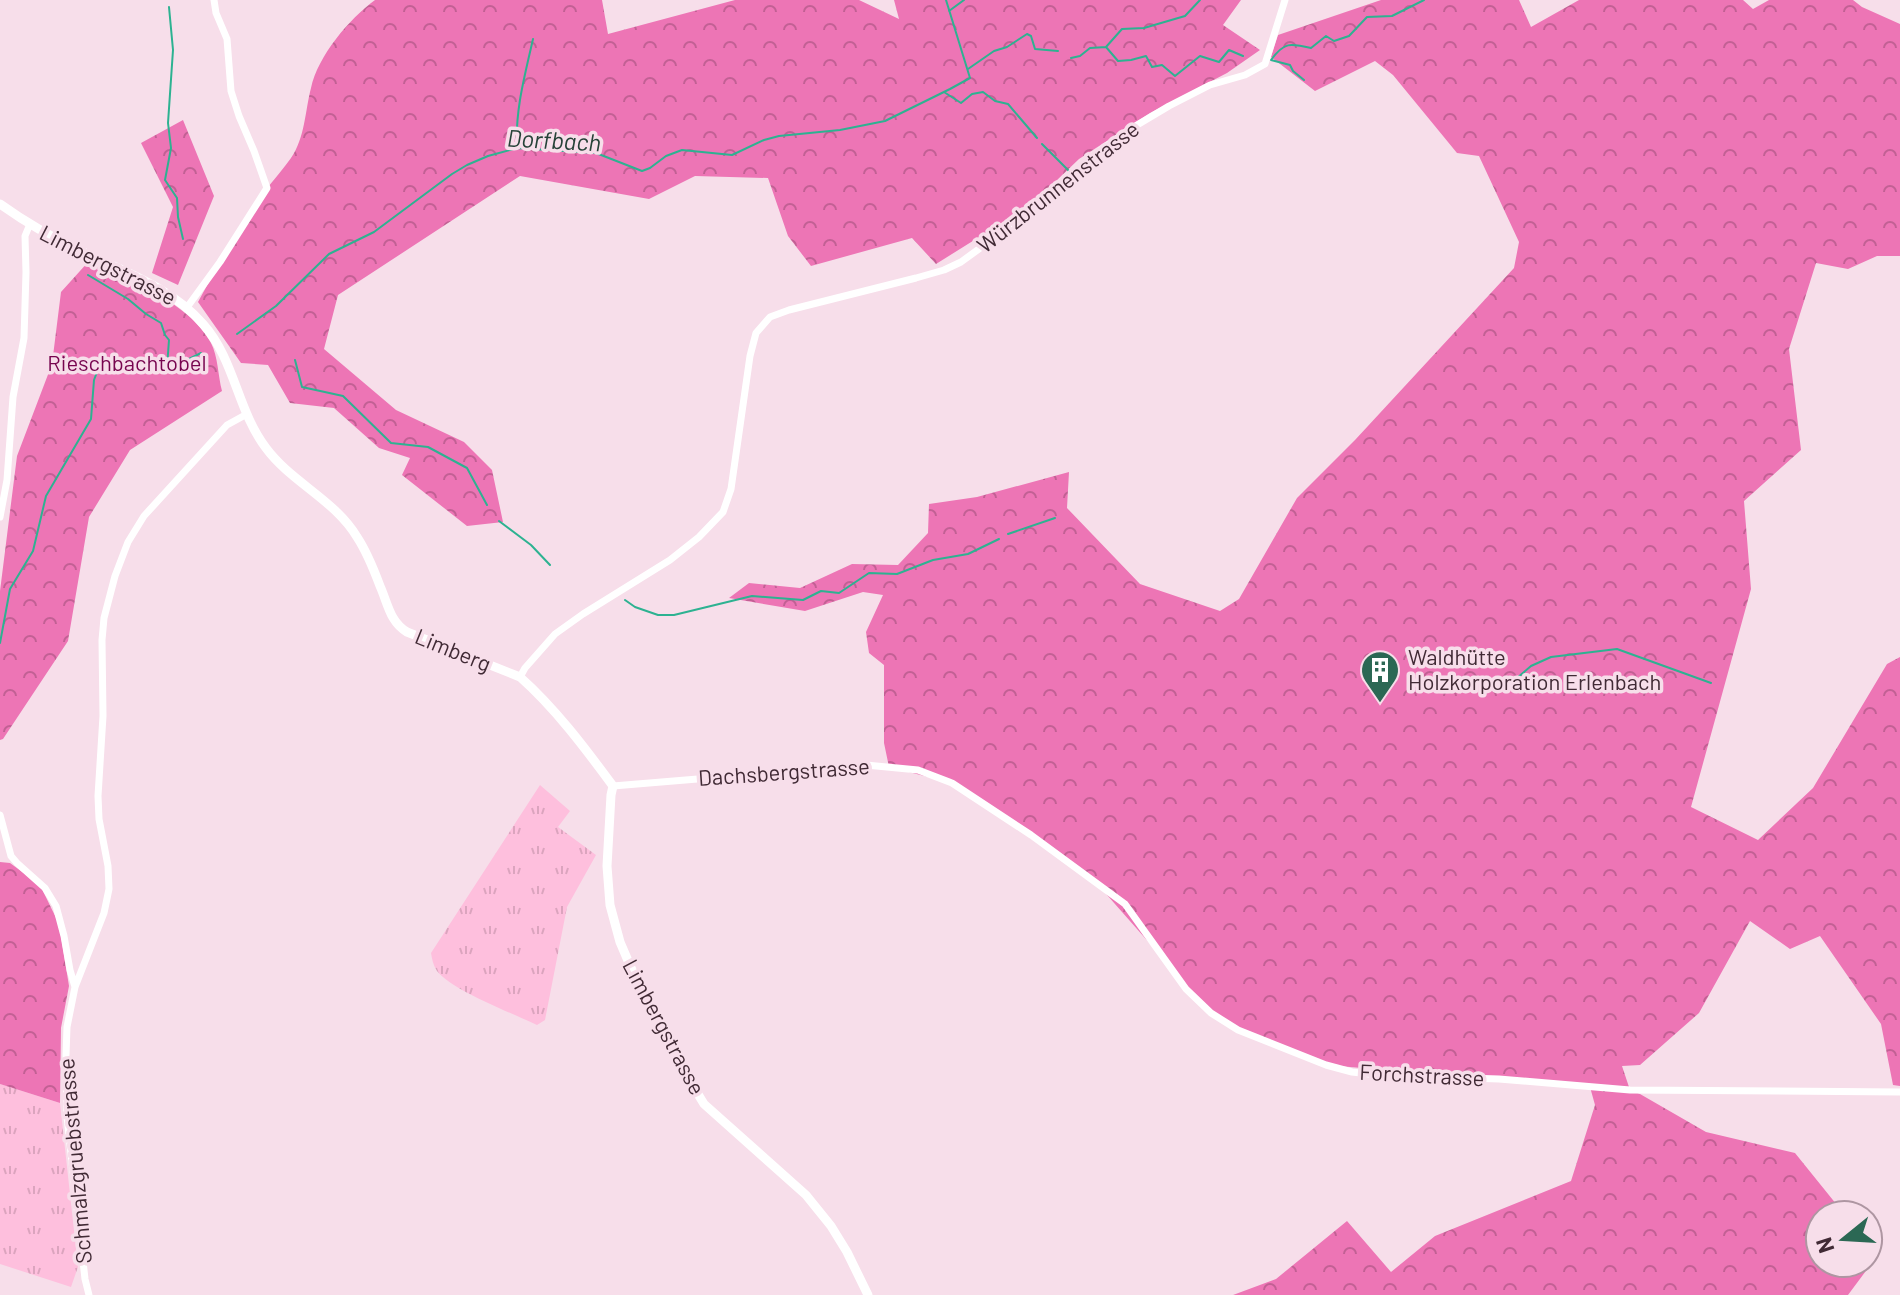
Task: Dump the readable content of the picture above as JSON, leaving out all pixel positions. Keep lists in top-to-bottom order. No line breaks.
{"streets":{"street":["Würzbrunnenstrasse","Limbergstrasse","Limberg","Dachsbergstrasse","Forchstrasse","Schmalzgruebstrasse"]},"crossings":[["Würzbrunnenstrasse","Limberg"],["Limbergstrasse","Limberg"],["Limbergstrasse","Dachsbergstrasse"],["Limberg","Dachsbergstrasse"],["Limberg","Schmalzgruebstrasse"],["Dachsbergstrasse","Forchstrasse"]],"water":["Dorfbach"],"parks":["Rieschbachtobel"],"places":{"building":["Waldhütte Holzkorporation Erlenbach"]},"north":"left"}
